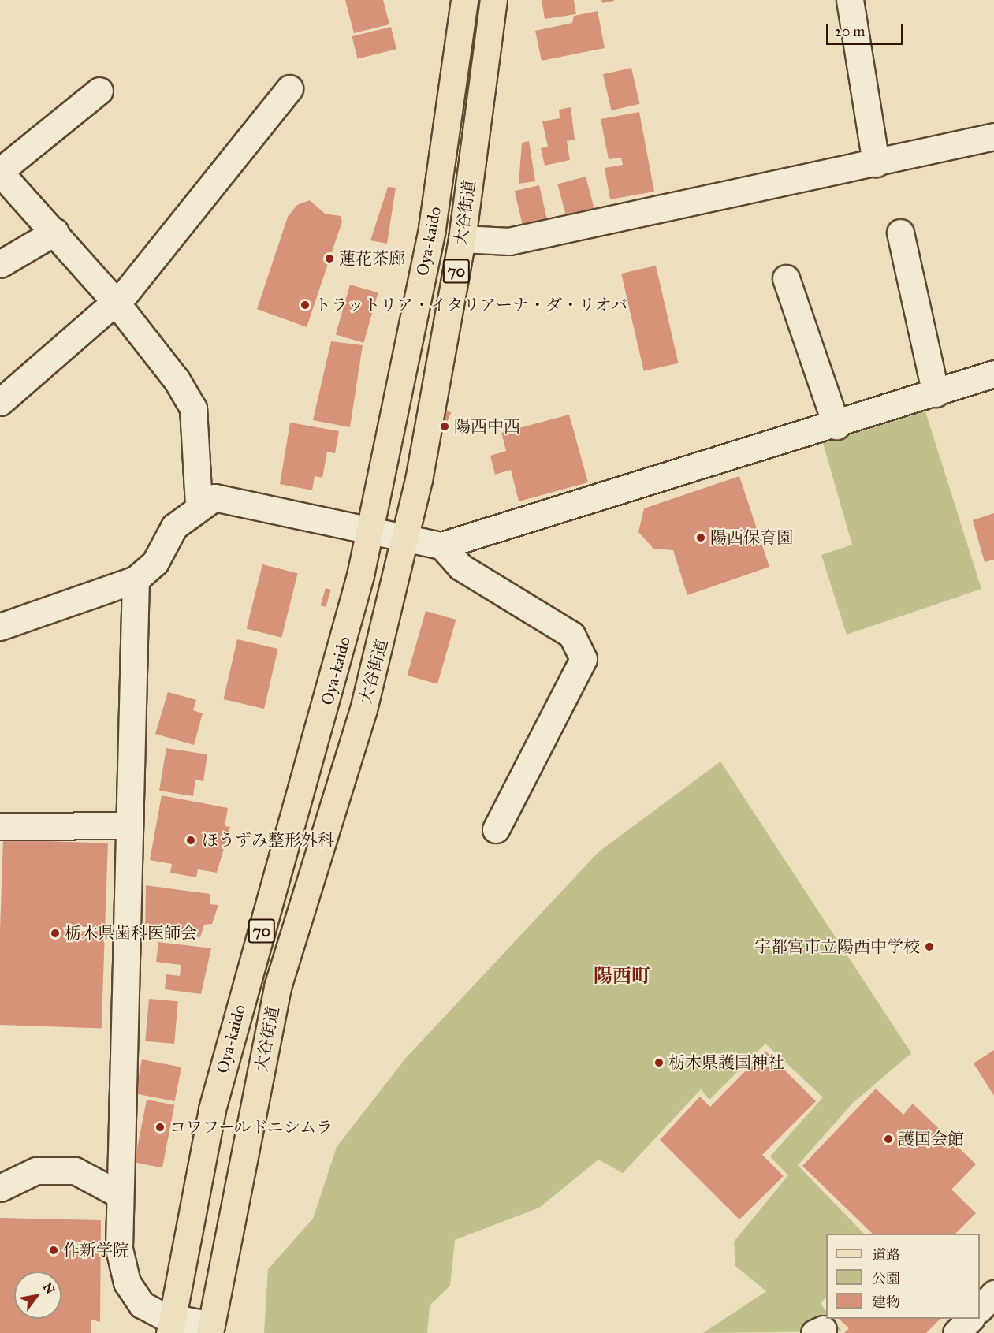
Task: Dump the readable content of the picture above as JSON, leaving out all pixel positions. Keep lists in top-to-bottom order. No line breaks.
{"streets":{"main road":["大谷街道","Oya-kaido","70"]},"districts":["陽西町"],"places":["蓮花茶廊","トラットリア・イタリアーナ・ダ・リオバ","陽西中西","陽西保育園","ほうずみ整形外科","栃木県歯科医師会","宇都宮市立陽西中学校","栃木県護国神社","コワフールドニシムラ","護国会館","作新学院"],"legend":["道路","公園","建物"],"scale_bar":"20 m","north":"top right"}
